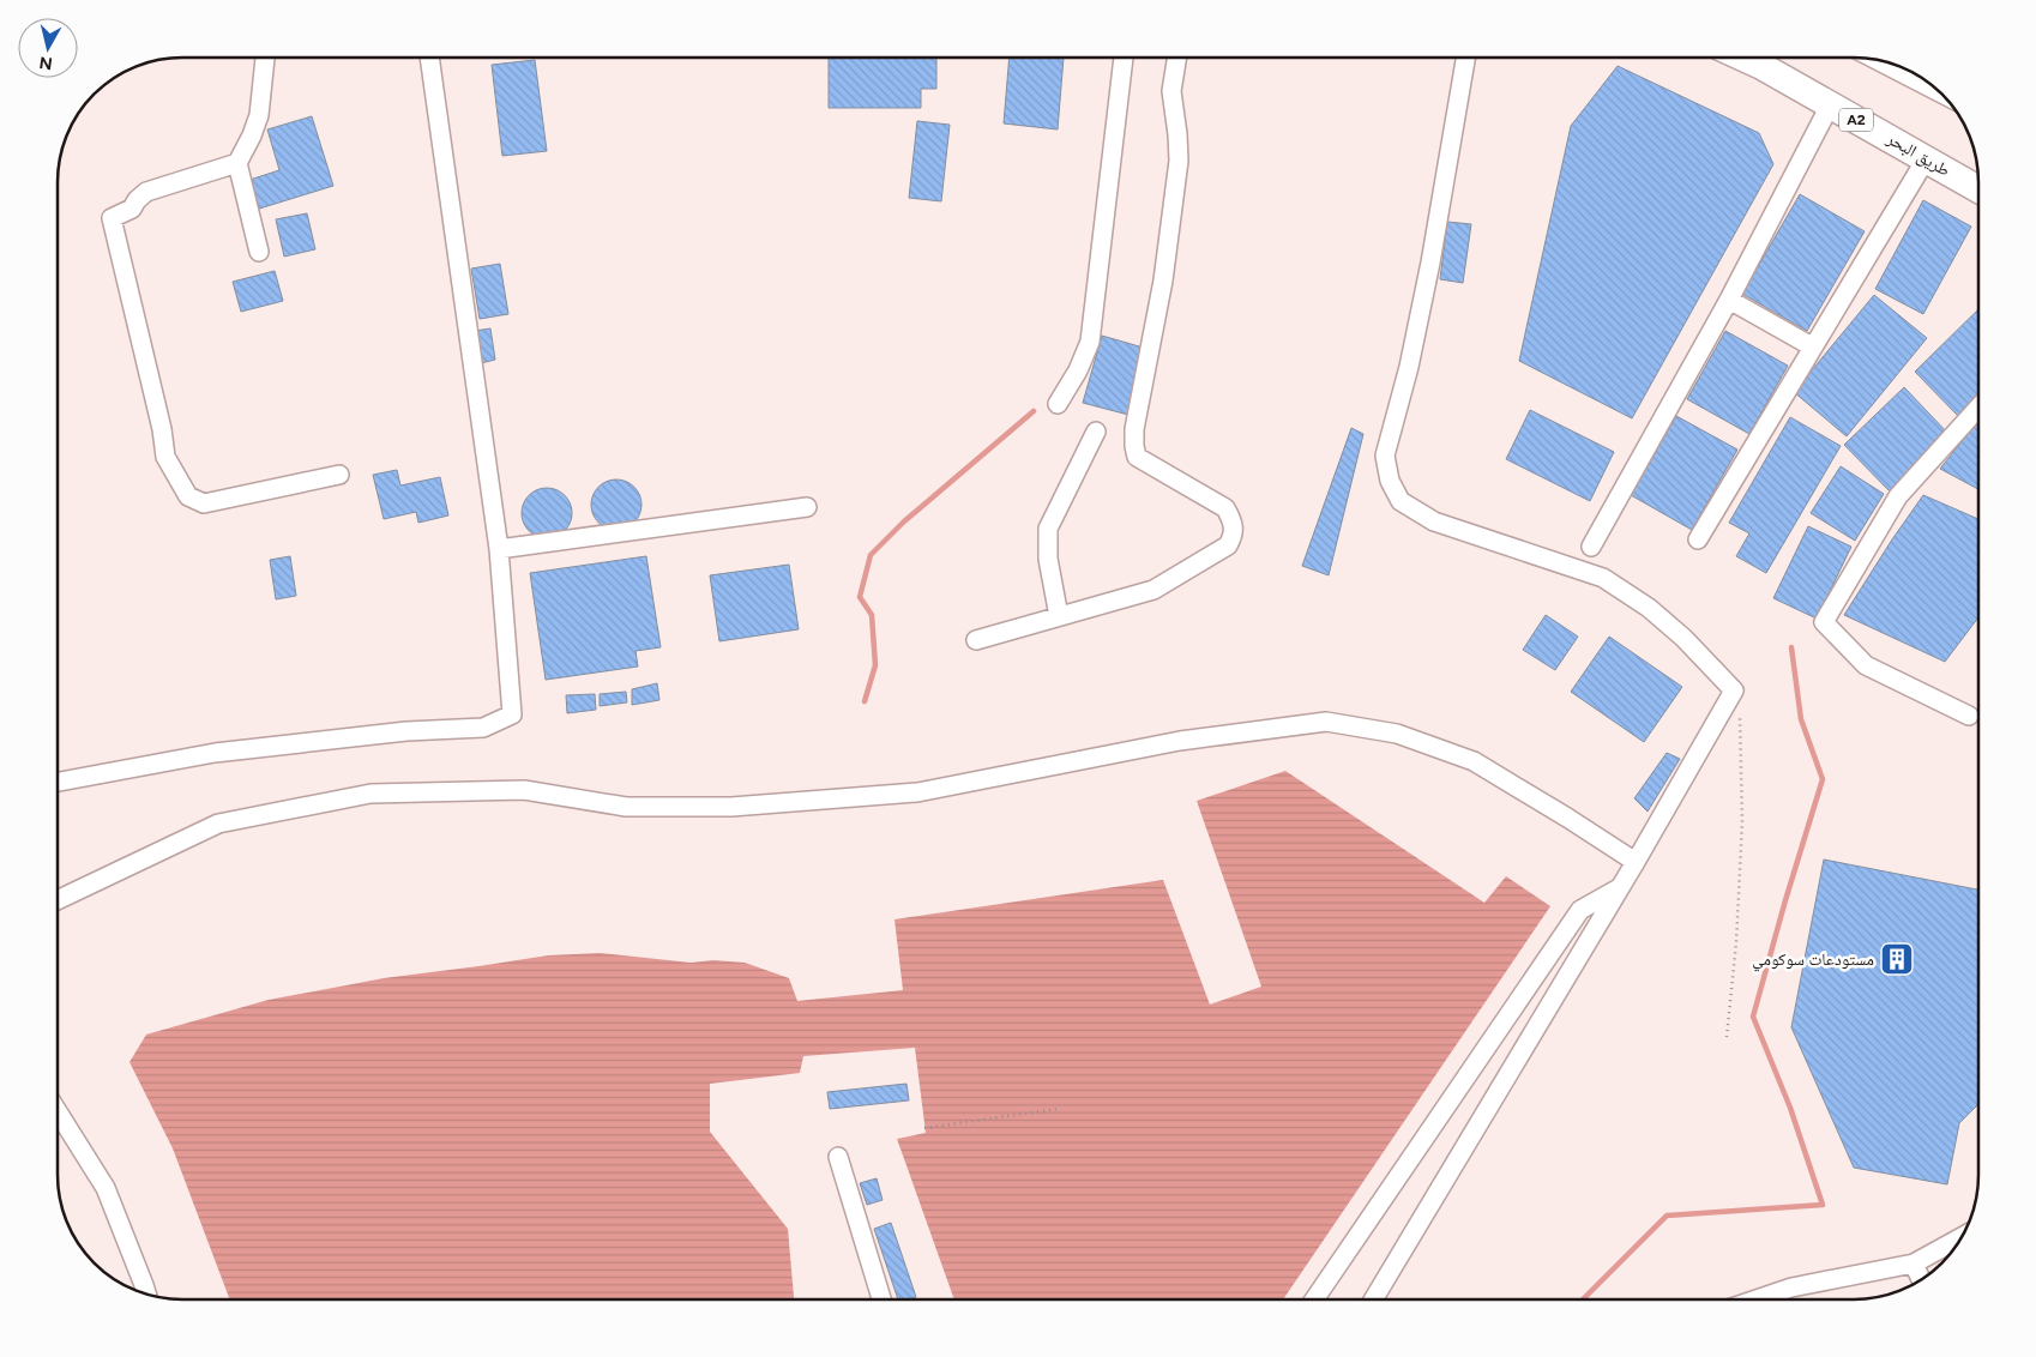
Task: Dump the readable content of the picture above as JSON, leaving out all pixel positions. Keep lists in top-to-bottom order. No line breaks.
{"streets":{"highway":["A2","طريق البحر"]},"places":{"building":["مستودعات سوكومي"]},"north":"bottom"}
